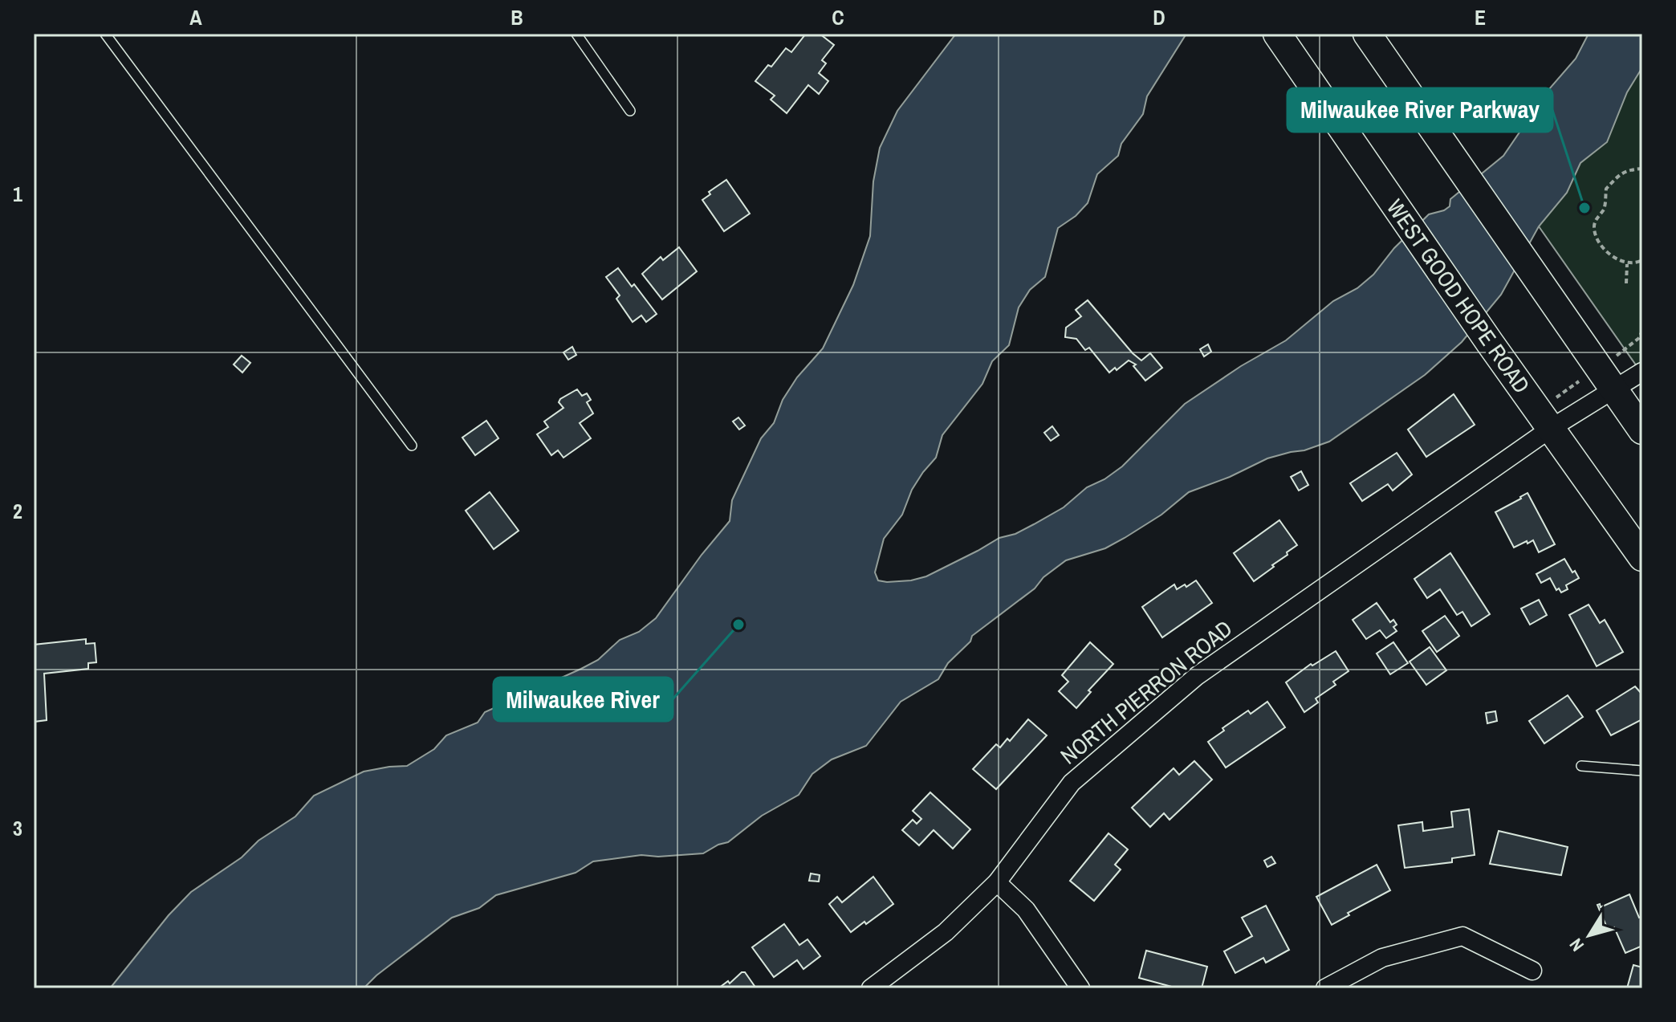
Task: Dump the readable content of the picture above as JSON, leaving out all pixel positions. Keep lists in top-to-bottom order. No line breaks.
{"streets":{"main road":["WEST GOOD HOPE ROAD"],"street":["NORTH PIERRON ROAD"]},"crossings":[["WEST GOOD HOPE ROAD","NORTH PIERRON ROAD"]],"places":["Milwaukee River Parkway","Milwaukee River"],"north":"bottom left","grid":{"columns":["A","B","C","D","E"],"rows":["1","2","3"]}}
